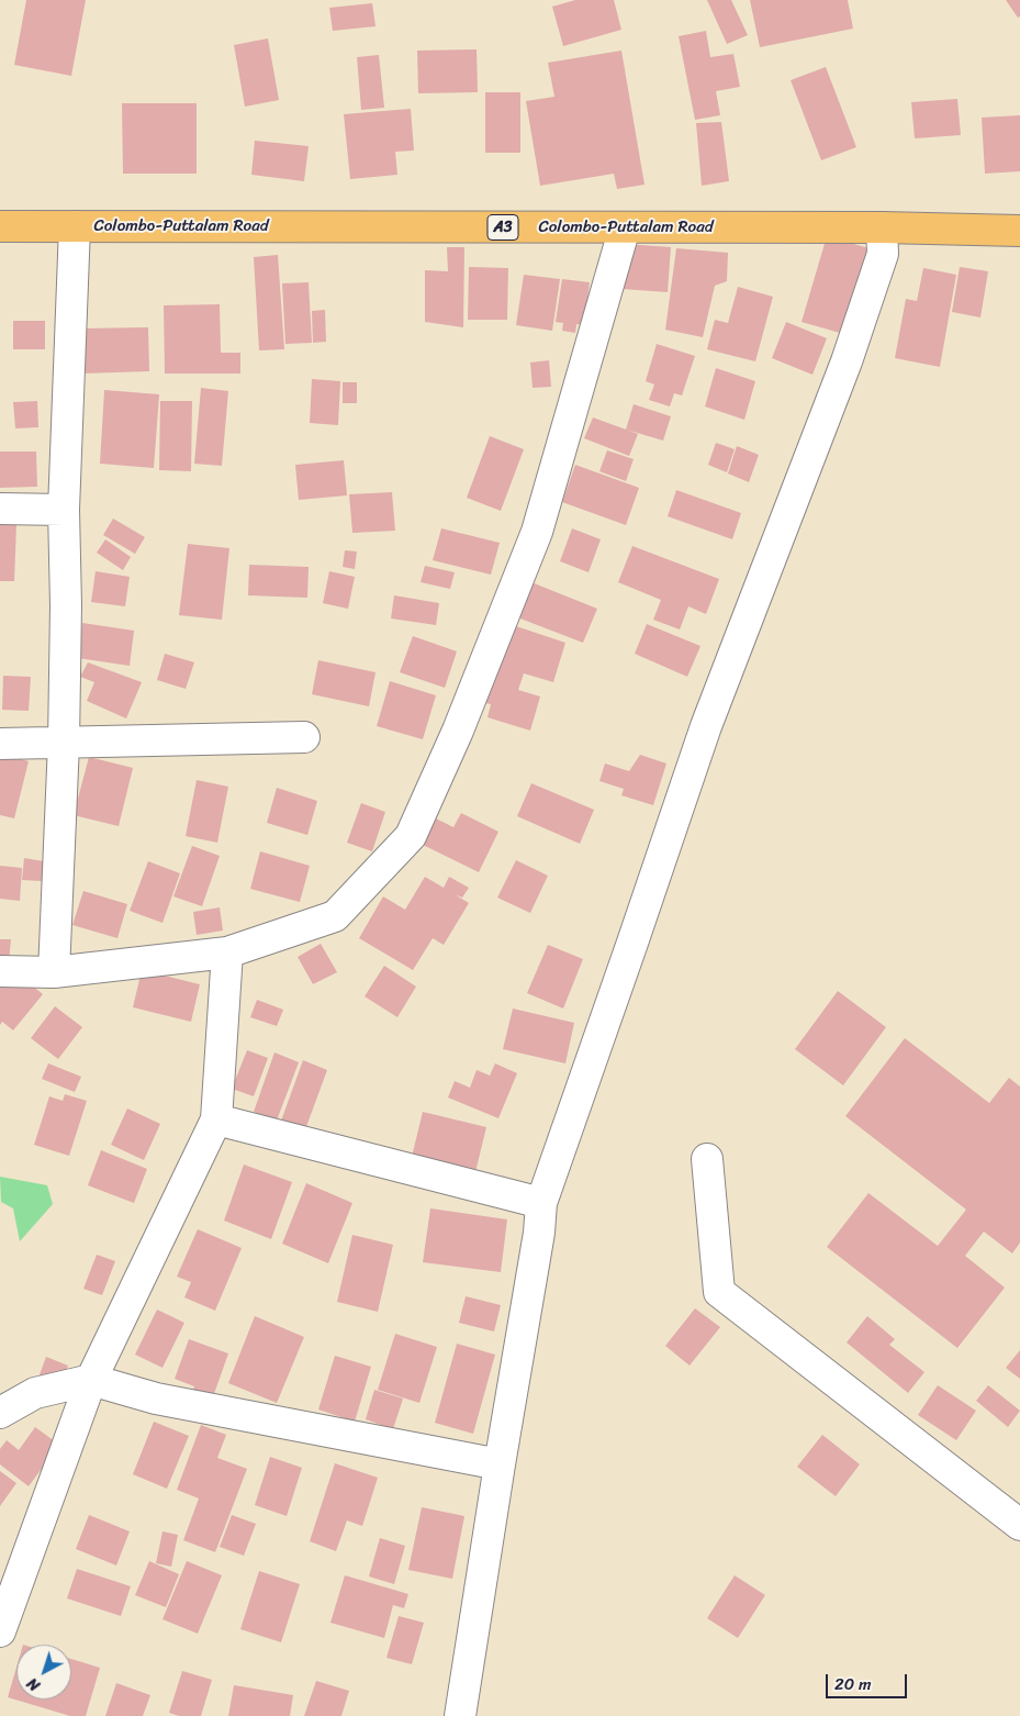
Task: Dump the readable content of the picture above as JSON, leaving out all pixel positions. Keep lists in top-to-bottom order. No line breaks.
{"streets":{"highway":["Colombo-Puttalam Road","A3"]},"scale_bar":"20 m","north":"bottom left"}
